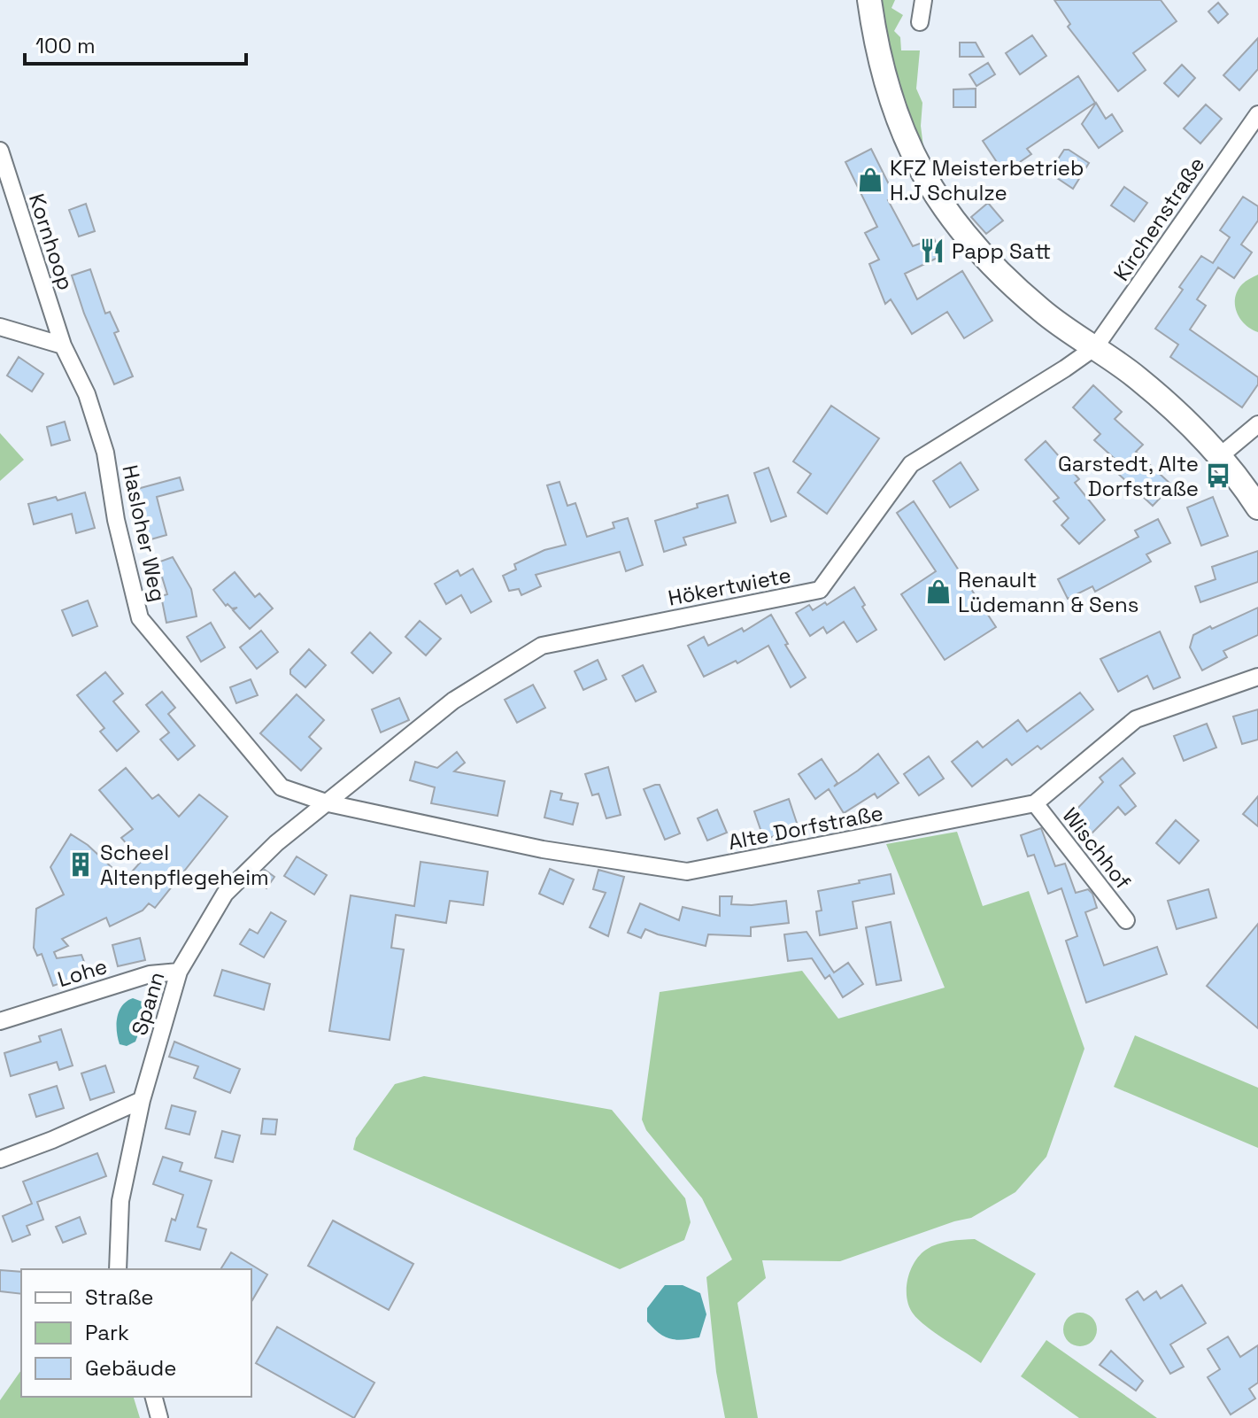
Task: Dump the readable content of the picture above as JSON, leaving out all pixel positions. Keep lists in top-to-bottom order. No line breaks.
{"streets":{"street":["Kirchenstraße","Kornhoop","Hasloher Weg","Hökertwiete","Alte Dorfstraße","Wischhof","Lohe","Spann"]},"crossings":[["Kirchenstraße","Hökertwiete"],["Kornhoop","Hasloher Weg"],["Hasloher Weg","Hökertwiete"],["Hasloher Weg","Alte Dorfstraße"],["Hasloher Weg","Spann"],["Hökertwiete","Alte Dorfstraße"],["Hökertwiete","Spann"],["Alte Dorfstraße","Wischhof"],["Alte Dorfstraße","Spann"],["Lohe","Spann"]],"places":{"shop":["KFZ Meisterbetrieb H.J Schulze","Renault Lüdemann & Sens"],"restaurant":["Papp Satt"],"bus stop":["Garstedt, Alte Dorfstraße"],"building":["Scheel Altenpflegeheim"]},"legend":["Straße","Park","Gebäude"],"scale_bar":"100 m"}
